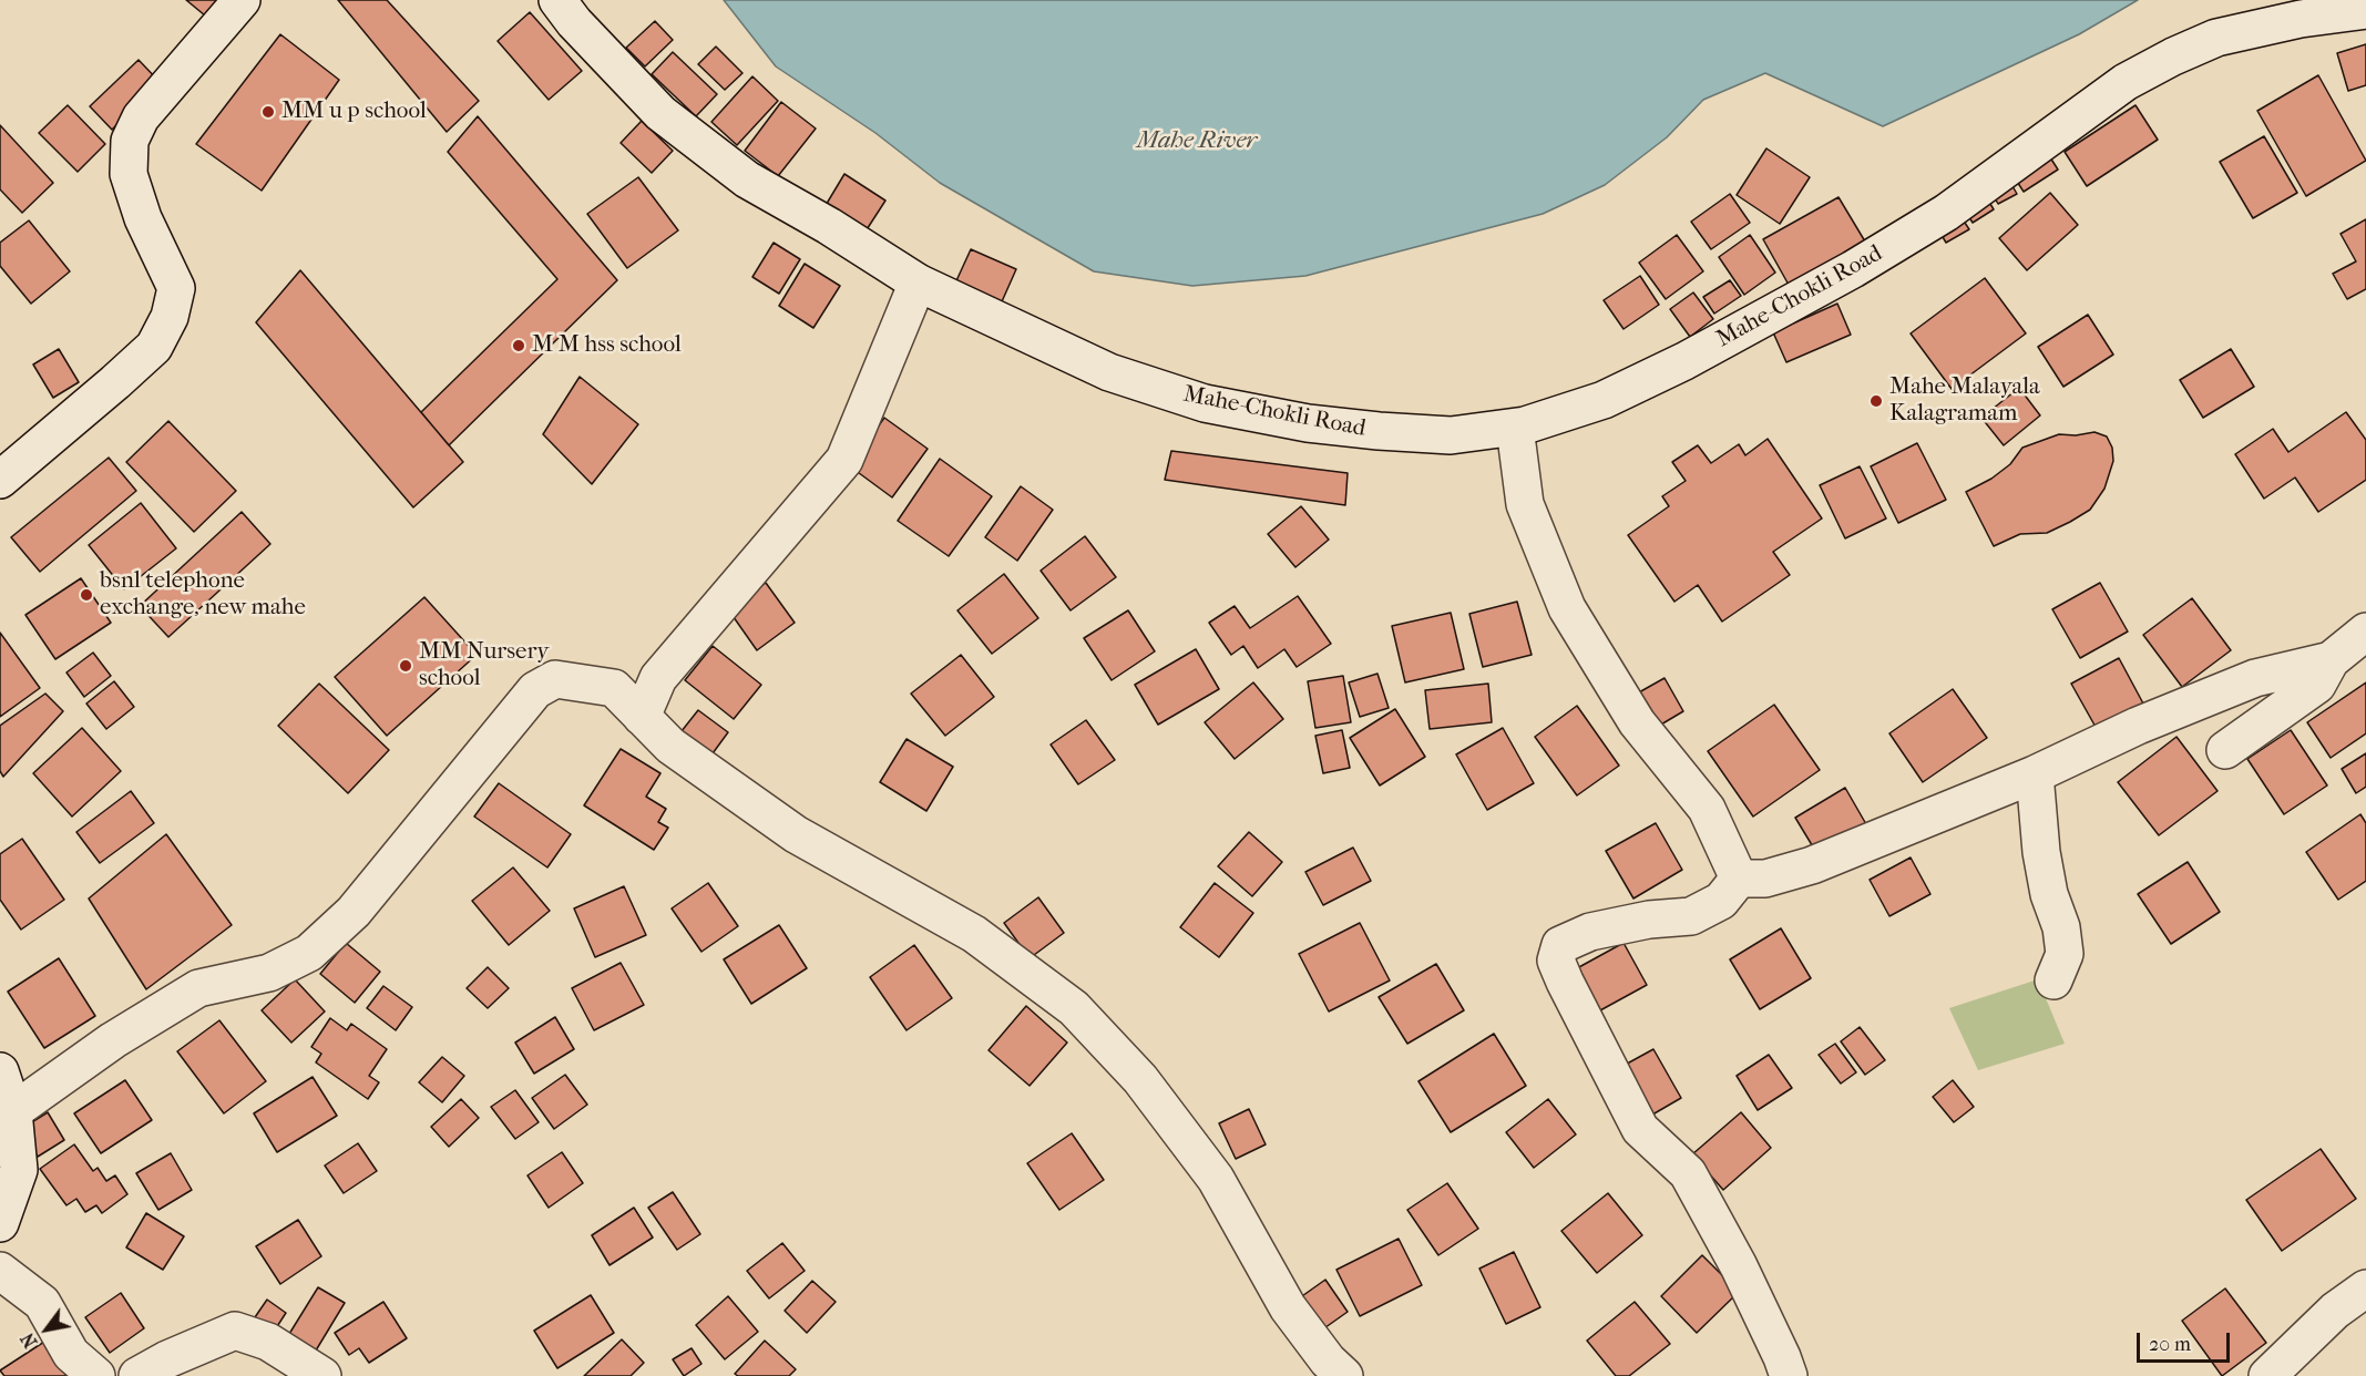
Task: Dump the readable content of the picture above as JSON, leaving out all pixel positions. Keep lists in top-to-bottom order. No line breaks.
{"streets":{"street":["Mahe-Chokli Road"]},"water":["Mahe River"],"places":["MM u p school","M M hss school","Mahe Malayala Kalagramam","bsnl telephone exchange, new mahe","MM Nursery school"],"scale_bar":"20 m","north":"bottom left"}
